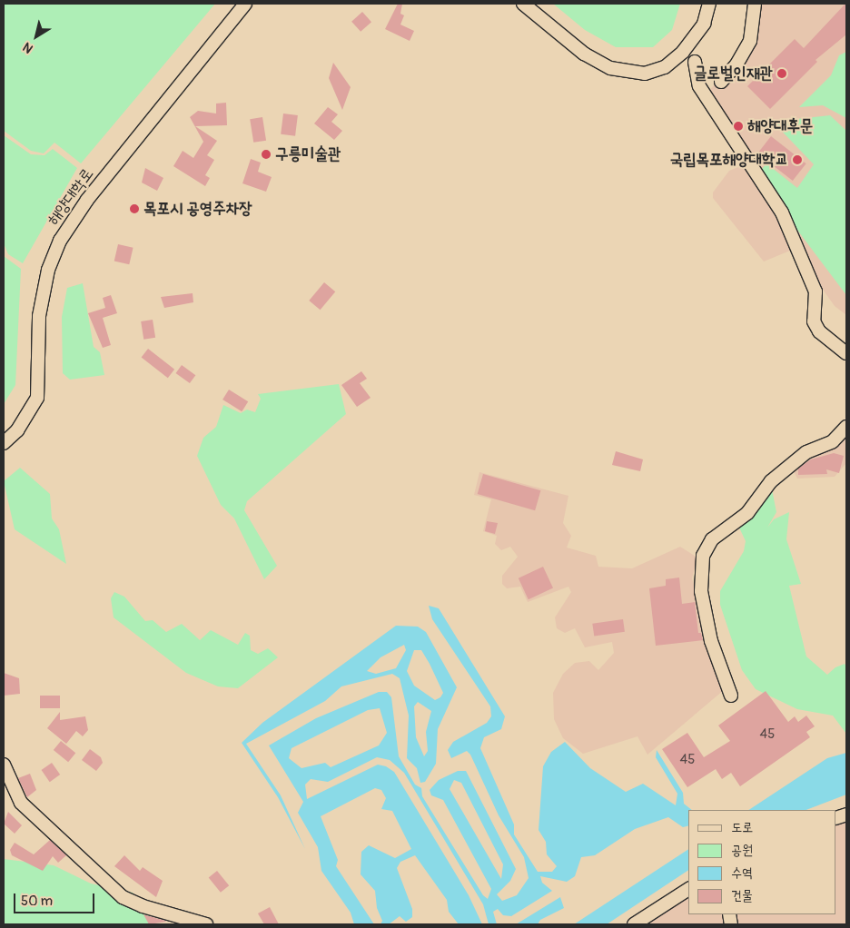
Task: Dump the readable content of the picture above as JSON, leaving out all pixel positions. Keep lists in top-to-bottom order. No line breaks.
{"streets":{"street":["해양대학로"]},"places":["글로벌인재관","해양대후문","구릉미술관","국립목포해양대학교","목포시 공영주차장"],"house_numbers":["45","45"],"legend":["도로","공원","수역","건물"],"scale_bar":"50 m","north":"bottom left"}
